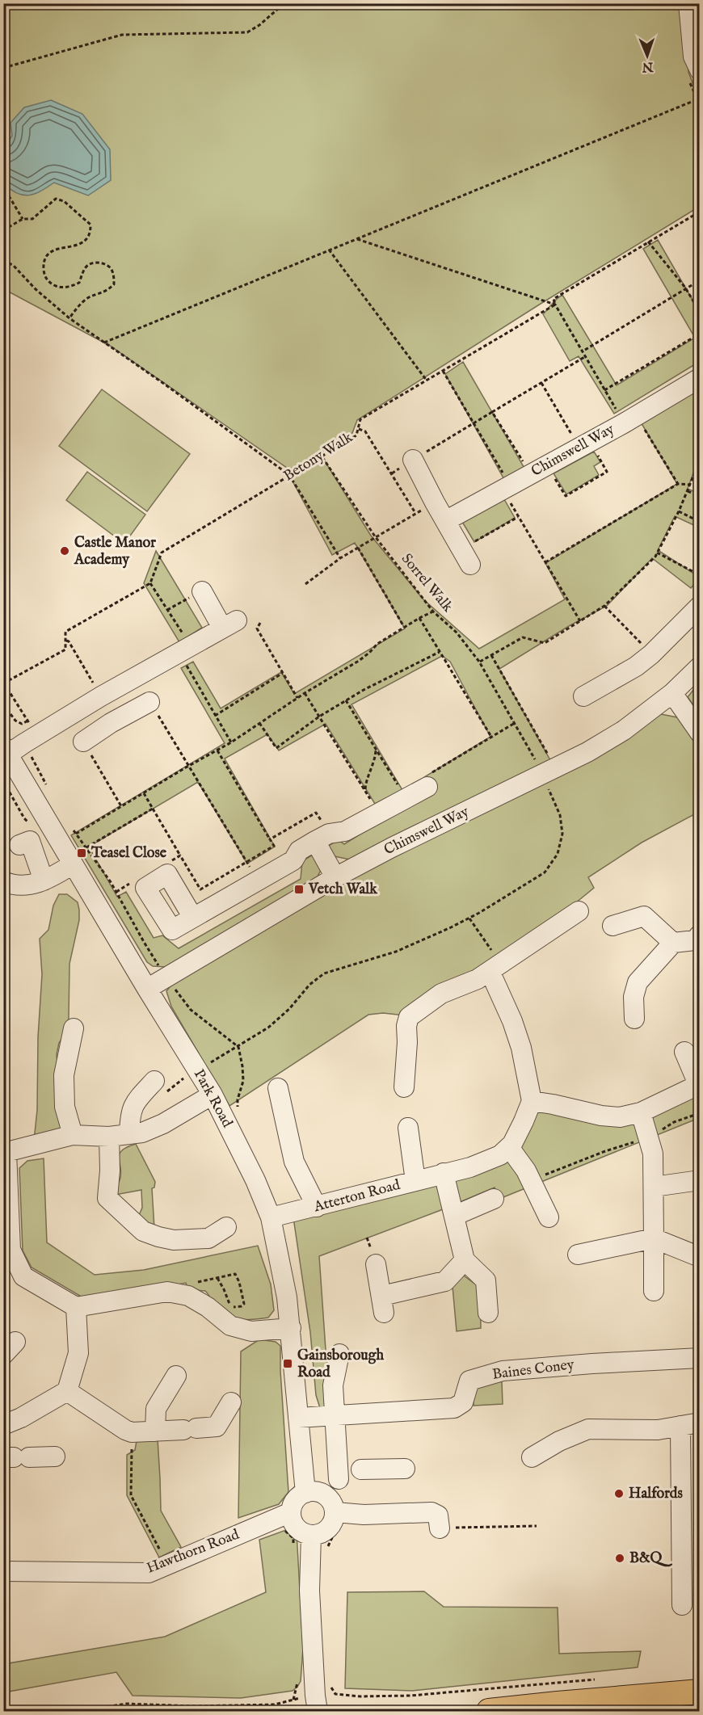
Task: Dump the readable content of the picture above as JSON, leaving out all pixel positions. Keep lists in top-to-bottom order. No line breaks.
{"streets":{"street":["Chimswell Way","Park Road","Atterton Road","Baines Coney","Hawthorn Road"],"path":["Betony Walk","Sorrel Walk"]},"crossings":[["Chimswell Way","Park Road"],["Betony Walk","Sorrel Walk"],["Park Road","Atterton Road"],["Park Road","Baines Coney"],["Park Road","Hawthorn Road"]],"places":{"other":["Castle Manor Academy","Halfords","B&Q"],"transit":["Teasel Close","Vetch Walk","Gainsborough Road"]},"north":"bottom"}
